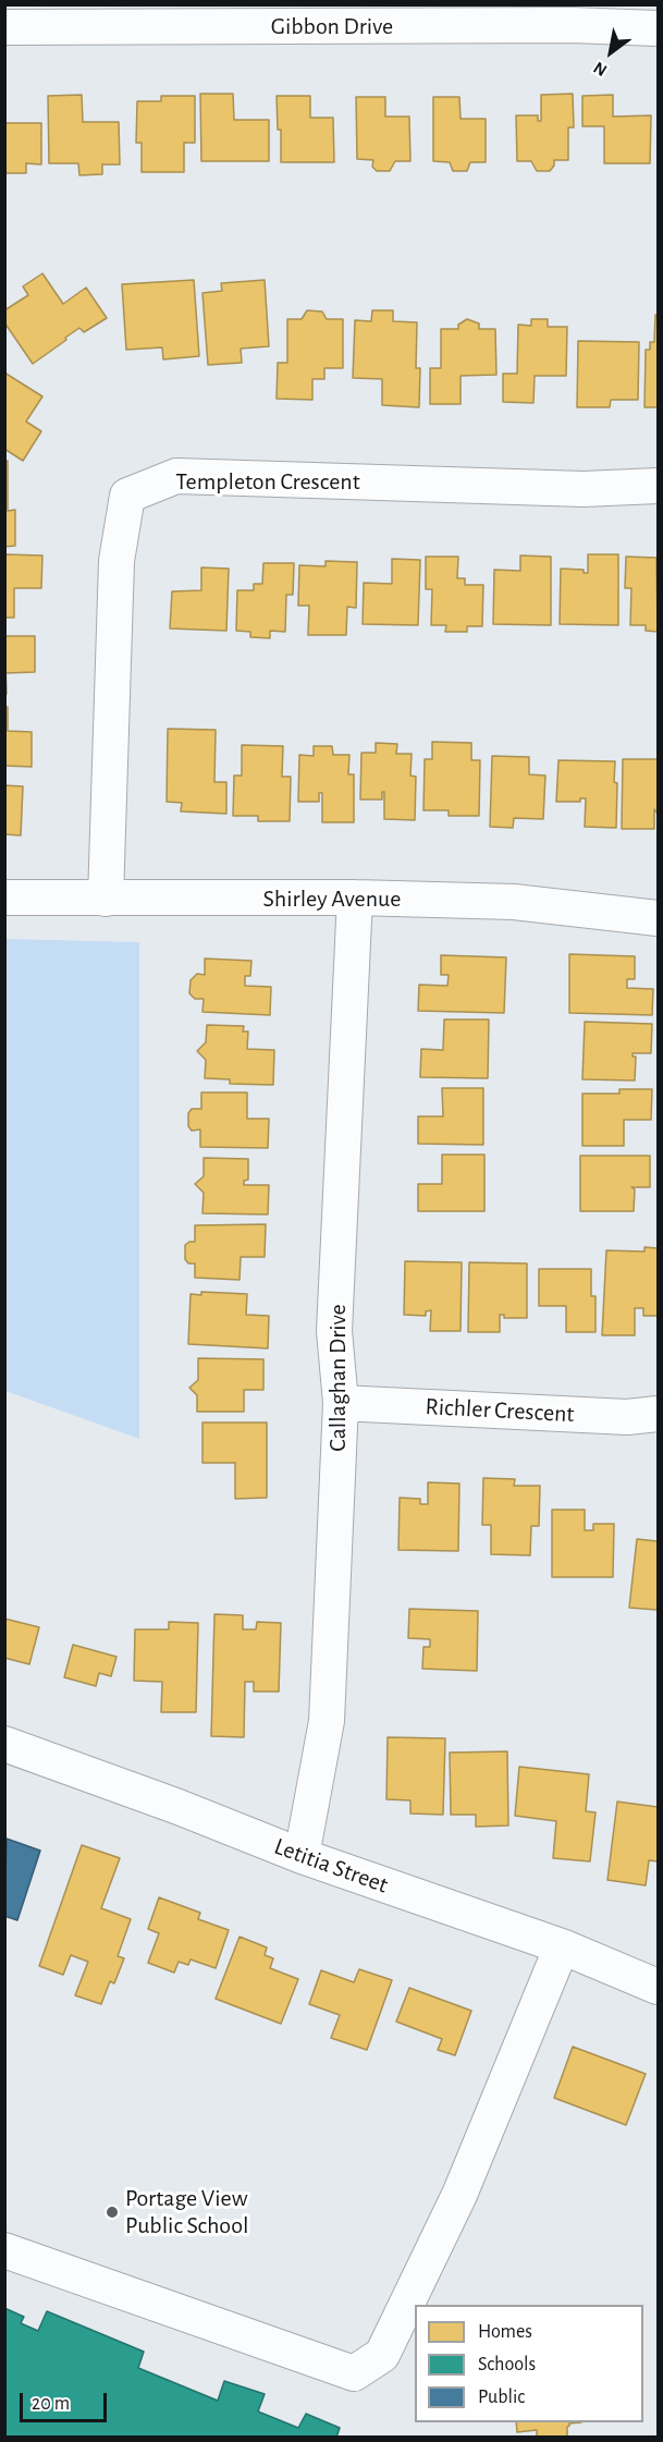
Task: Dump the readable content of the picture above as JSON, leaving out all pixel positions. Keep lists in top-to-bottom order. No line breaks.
{"streets":{"street":["Gibbon Drive","Templeton Crescent","Shirley Avenue","Callaghan Drive","Richler Crescent","Letitia Street"]},"crossings":[["Templeton Crescent","Shirley Avenue"],["Shirley Avenue","Callaghan Drive"],["Callaghan Drive","Richler Crescent"],["Callaghan Drive","Letitia Street"]],"places":["Portage View Public School"],"legend":["Homes","Schools","Public"],"scale_bar":"20 m","north":"bottom left"}
